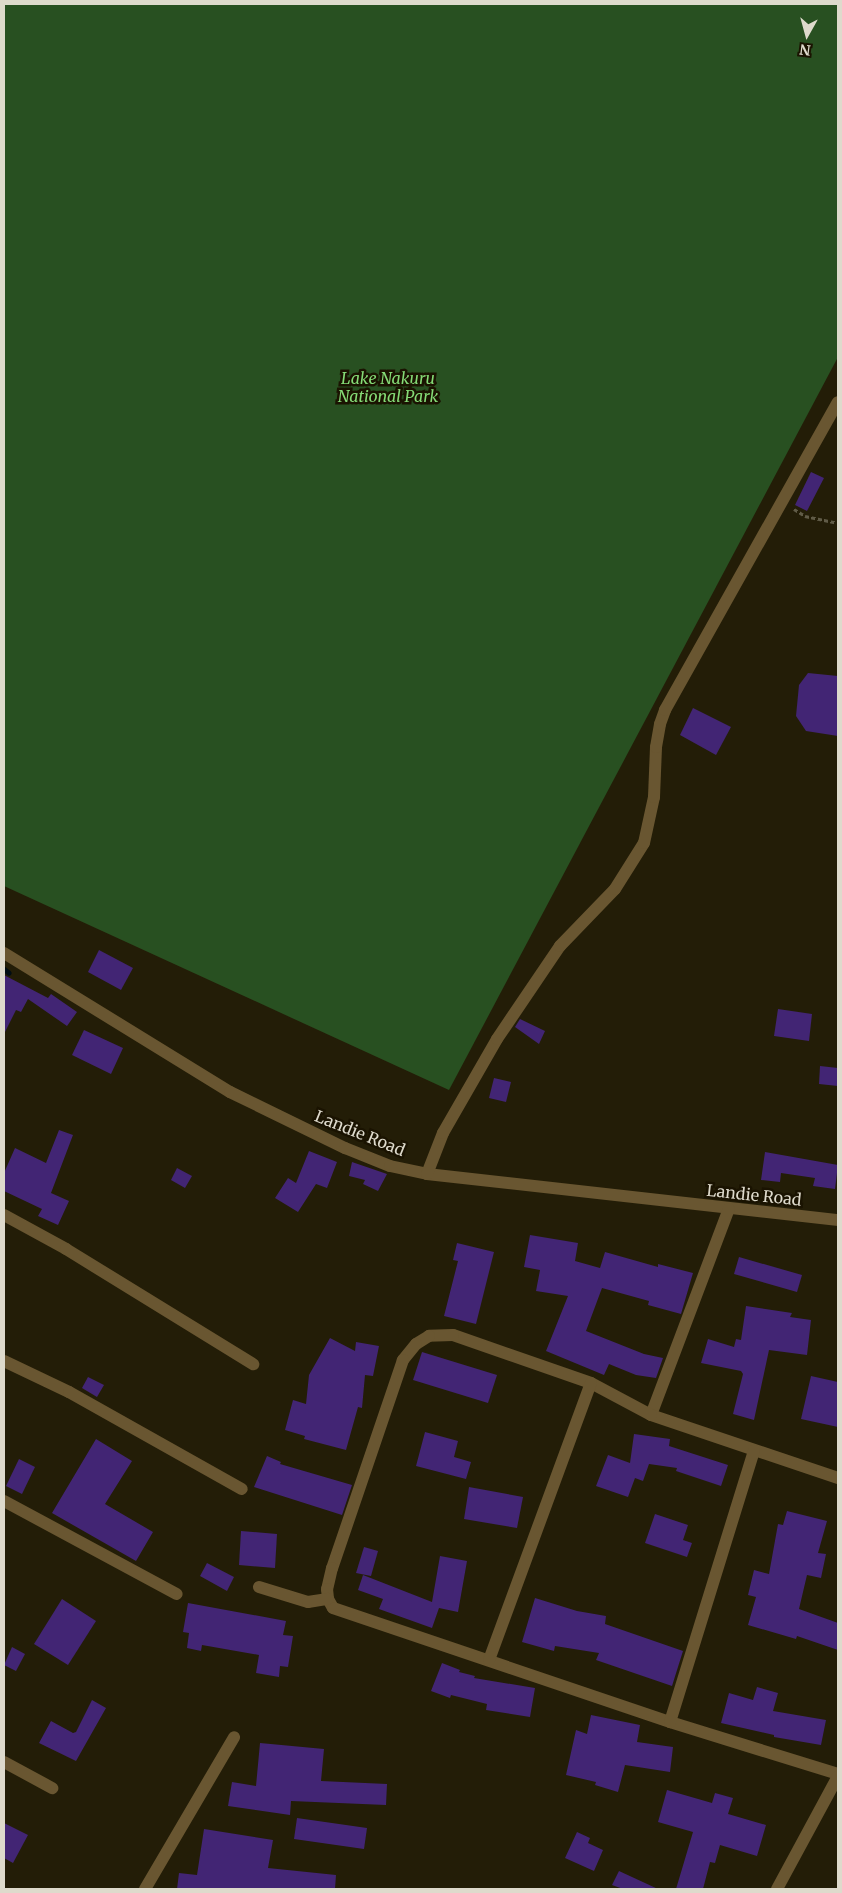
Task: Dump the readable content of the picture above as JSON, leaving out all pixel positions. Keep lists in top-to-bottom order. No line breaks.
{"streets":{"street":["Landie Road"]},"parks":["Lake Nakuru National Park"],"north":"bottom"}
